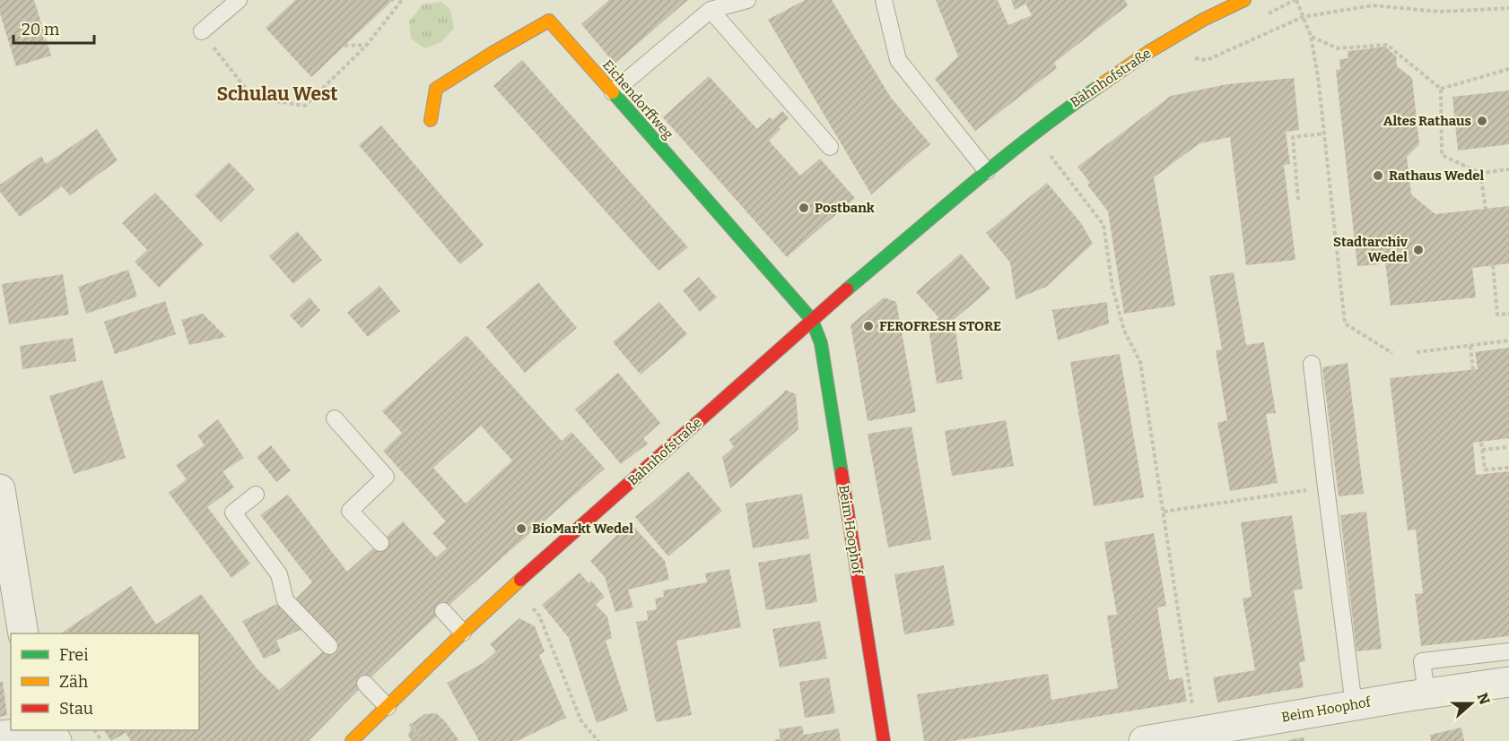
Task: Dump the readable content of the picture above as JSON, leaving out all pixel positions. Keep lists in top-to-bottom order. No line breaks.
{"streets":{"street":["Bahnhofstraße","Eichendorffweg","Beim Hoophof"]},"crossings":[["Bahnhofstraße","Eichendorffweg"],["Bahnhofstraße","Beim Hoophof"],["Eichendorffweg","Beim Hoophof"]],"districts":["Schulau West"],"places":["Altes Rathaus","Rathaus Wedel","Postbank","Stadtarchiv Wedel","FEROFRESH STORE","BioMarkt Wedel"],"legend":["Frei","Zäh","Stau"],"scale_bar":"20 m","north":"right"}
